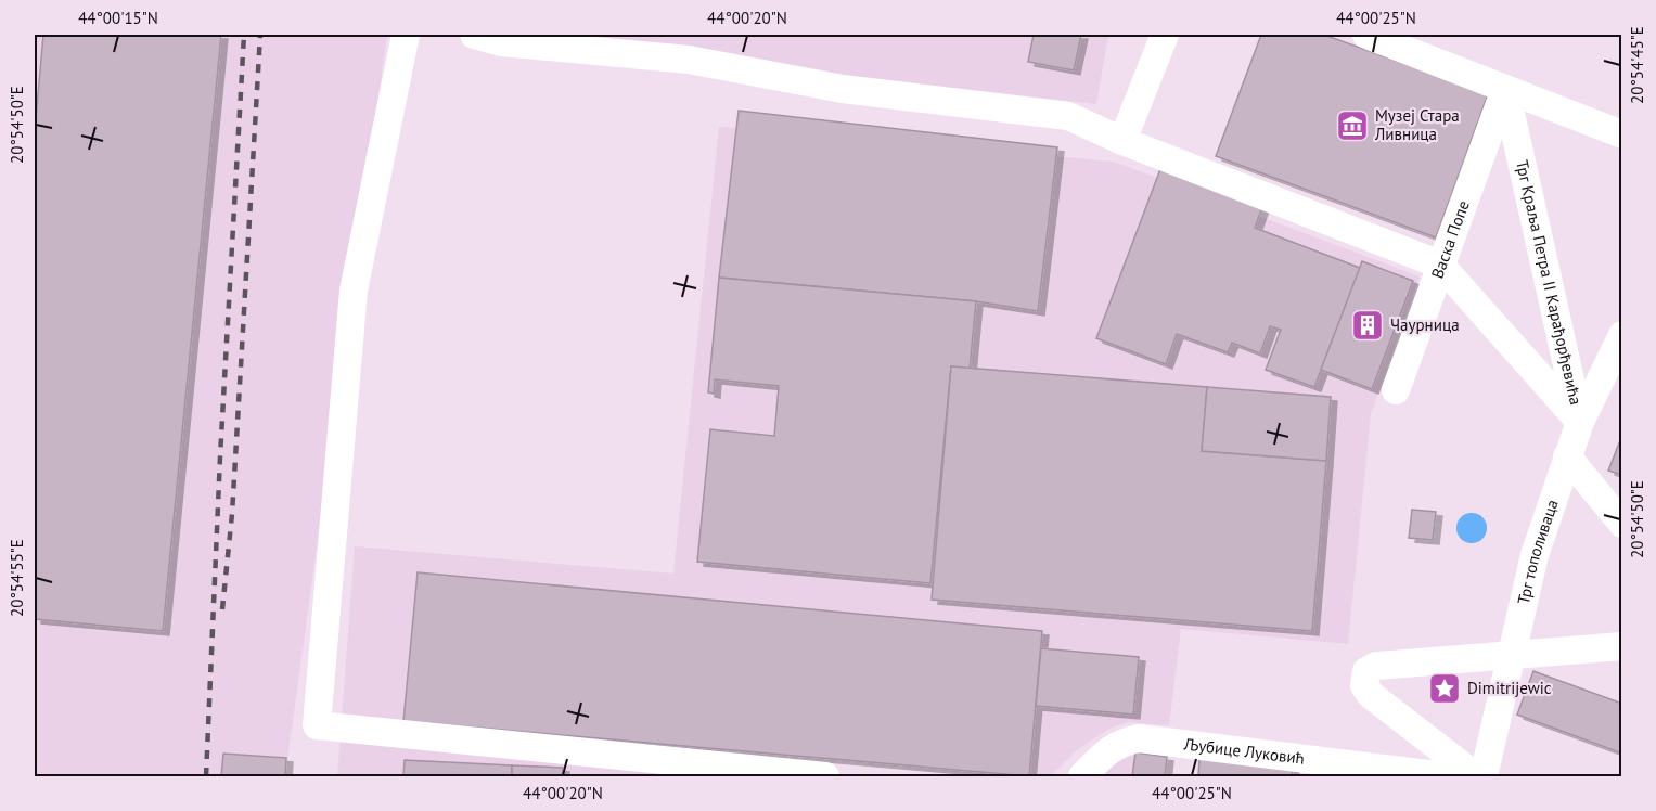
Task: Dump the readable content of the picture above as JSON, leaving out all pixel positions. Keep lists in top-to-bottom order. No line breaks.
{"streets":{"lane":["Васка Попе","Трг Краља Петра II Карађорђевића","Трг тополиваца","Љубице Луковић"]},"crossings":[["Васка Попе","Трг Краља Петра II Карађорђевића"],["Трг Краља Петра II Карађорђевића","Трг тополиваца"]],"places":{"museum":["Музеј Стара Ливница"],"building":["Чаурница"],"place":["Dimitrijewic"]},"coordinates":["44°00'15\"N","44°00'20\"N","44°00'25\"N","20°54'45\"E","20°54'50\"E","20°54'55\"E"]}
